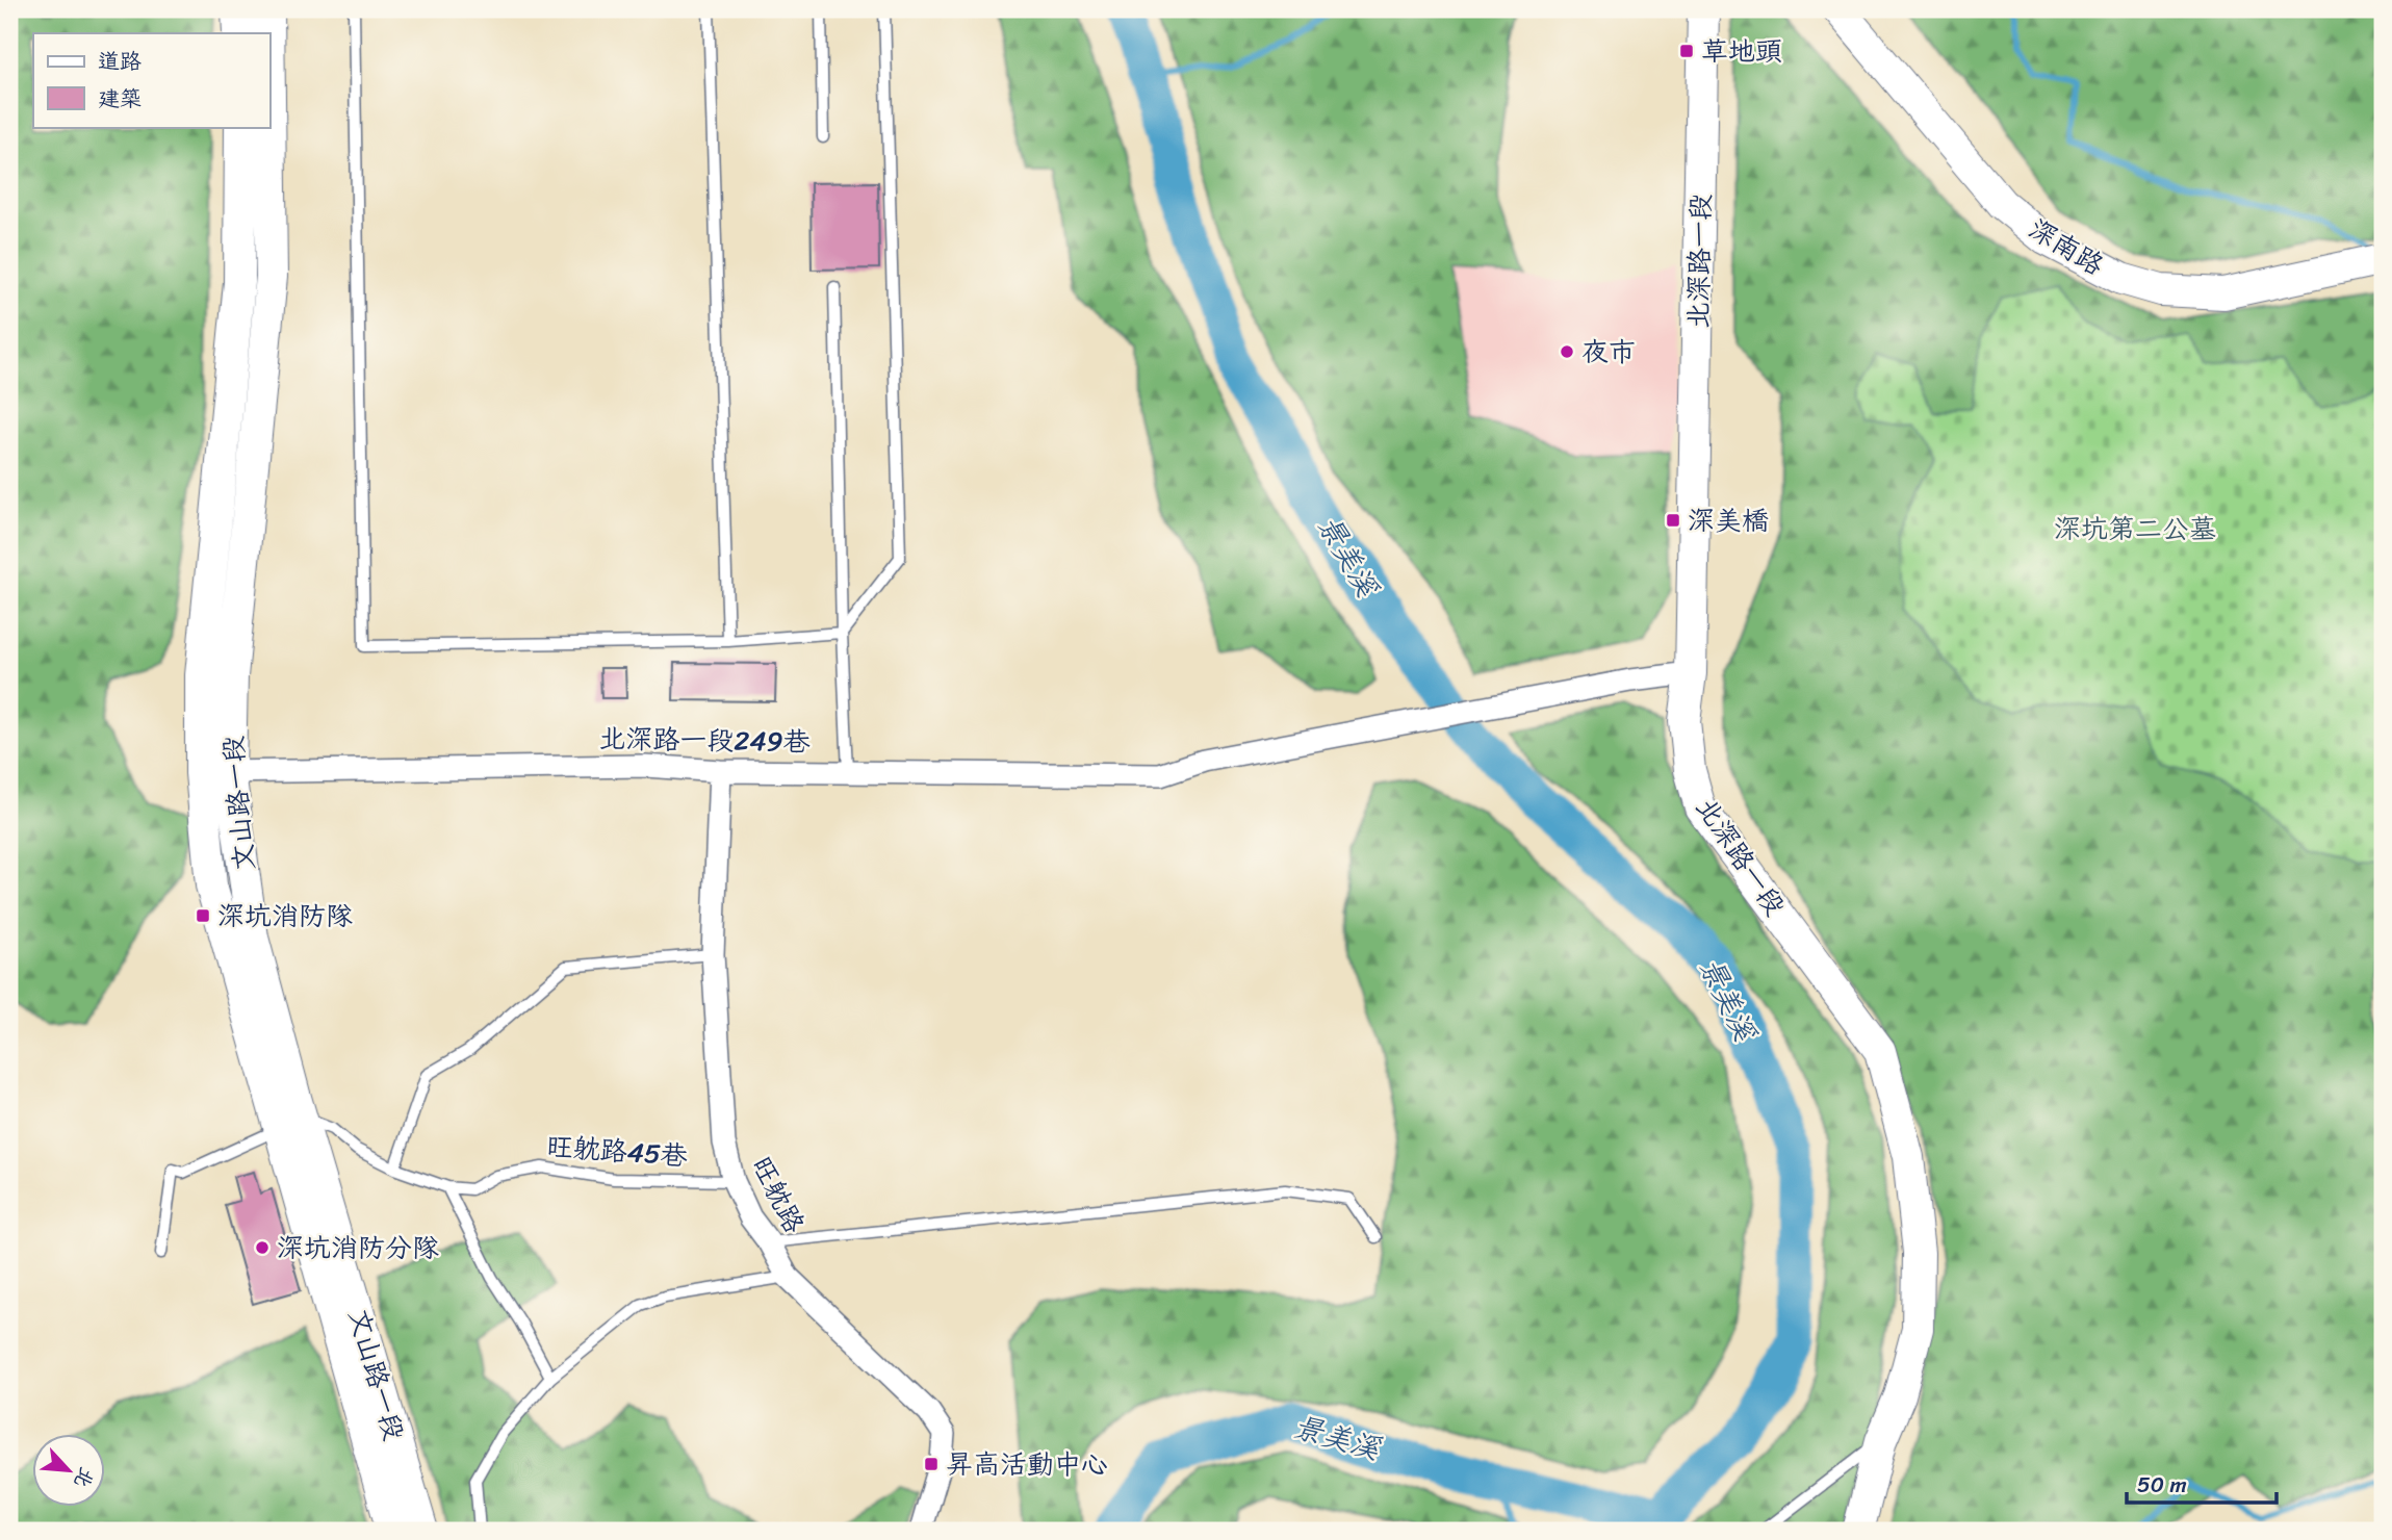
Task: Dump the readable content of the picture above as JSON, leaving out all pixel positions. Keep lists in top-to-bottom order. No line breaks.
{"streets":{"main road":["深南路","北深路一段","文山路一段"],"street":["北深路一段249巷","旺躭路"],"lane":["旺躭路45巷"]},"crossings":[["北深路一段","北深路一段249巷"],["北深路一段249巷","文山路一段"],["北深路一段249巷","旺躭路"],["文山路一段","旺躭路45巷"],["旺躭路45巷","旺躭路"]],"water":["景美溪"],"parks":["深坑第二公墓"],"places":{"transit":["草地頭","深美橋","深坑消防隊","昇高活動中心"],"other":["夜市","深坑消防分隊"]},"legend":["道路","建築"],"scale_bar":"50 m","north":"bottom right"}
